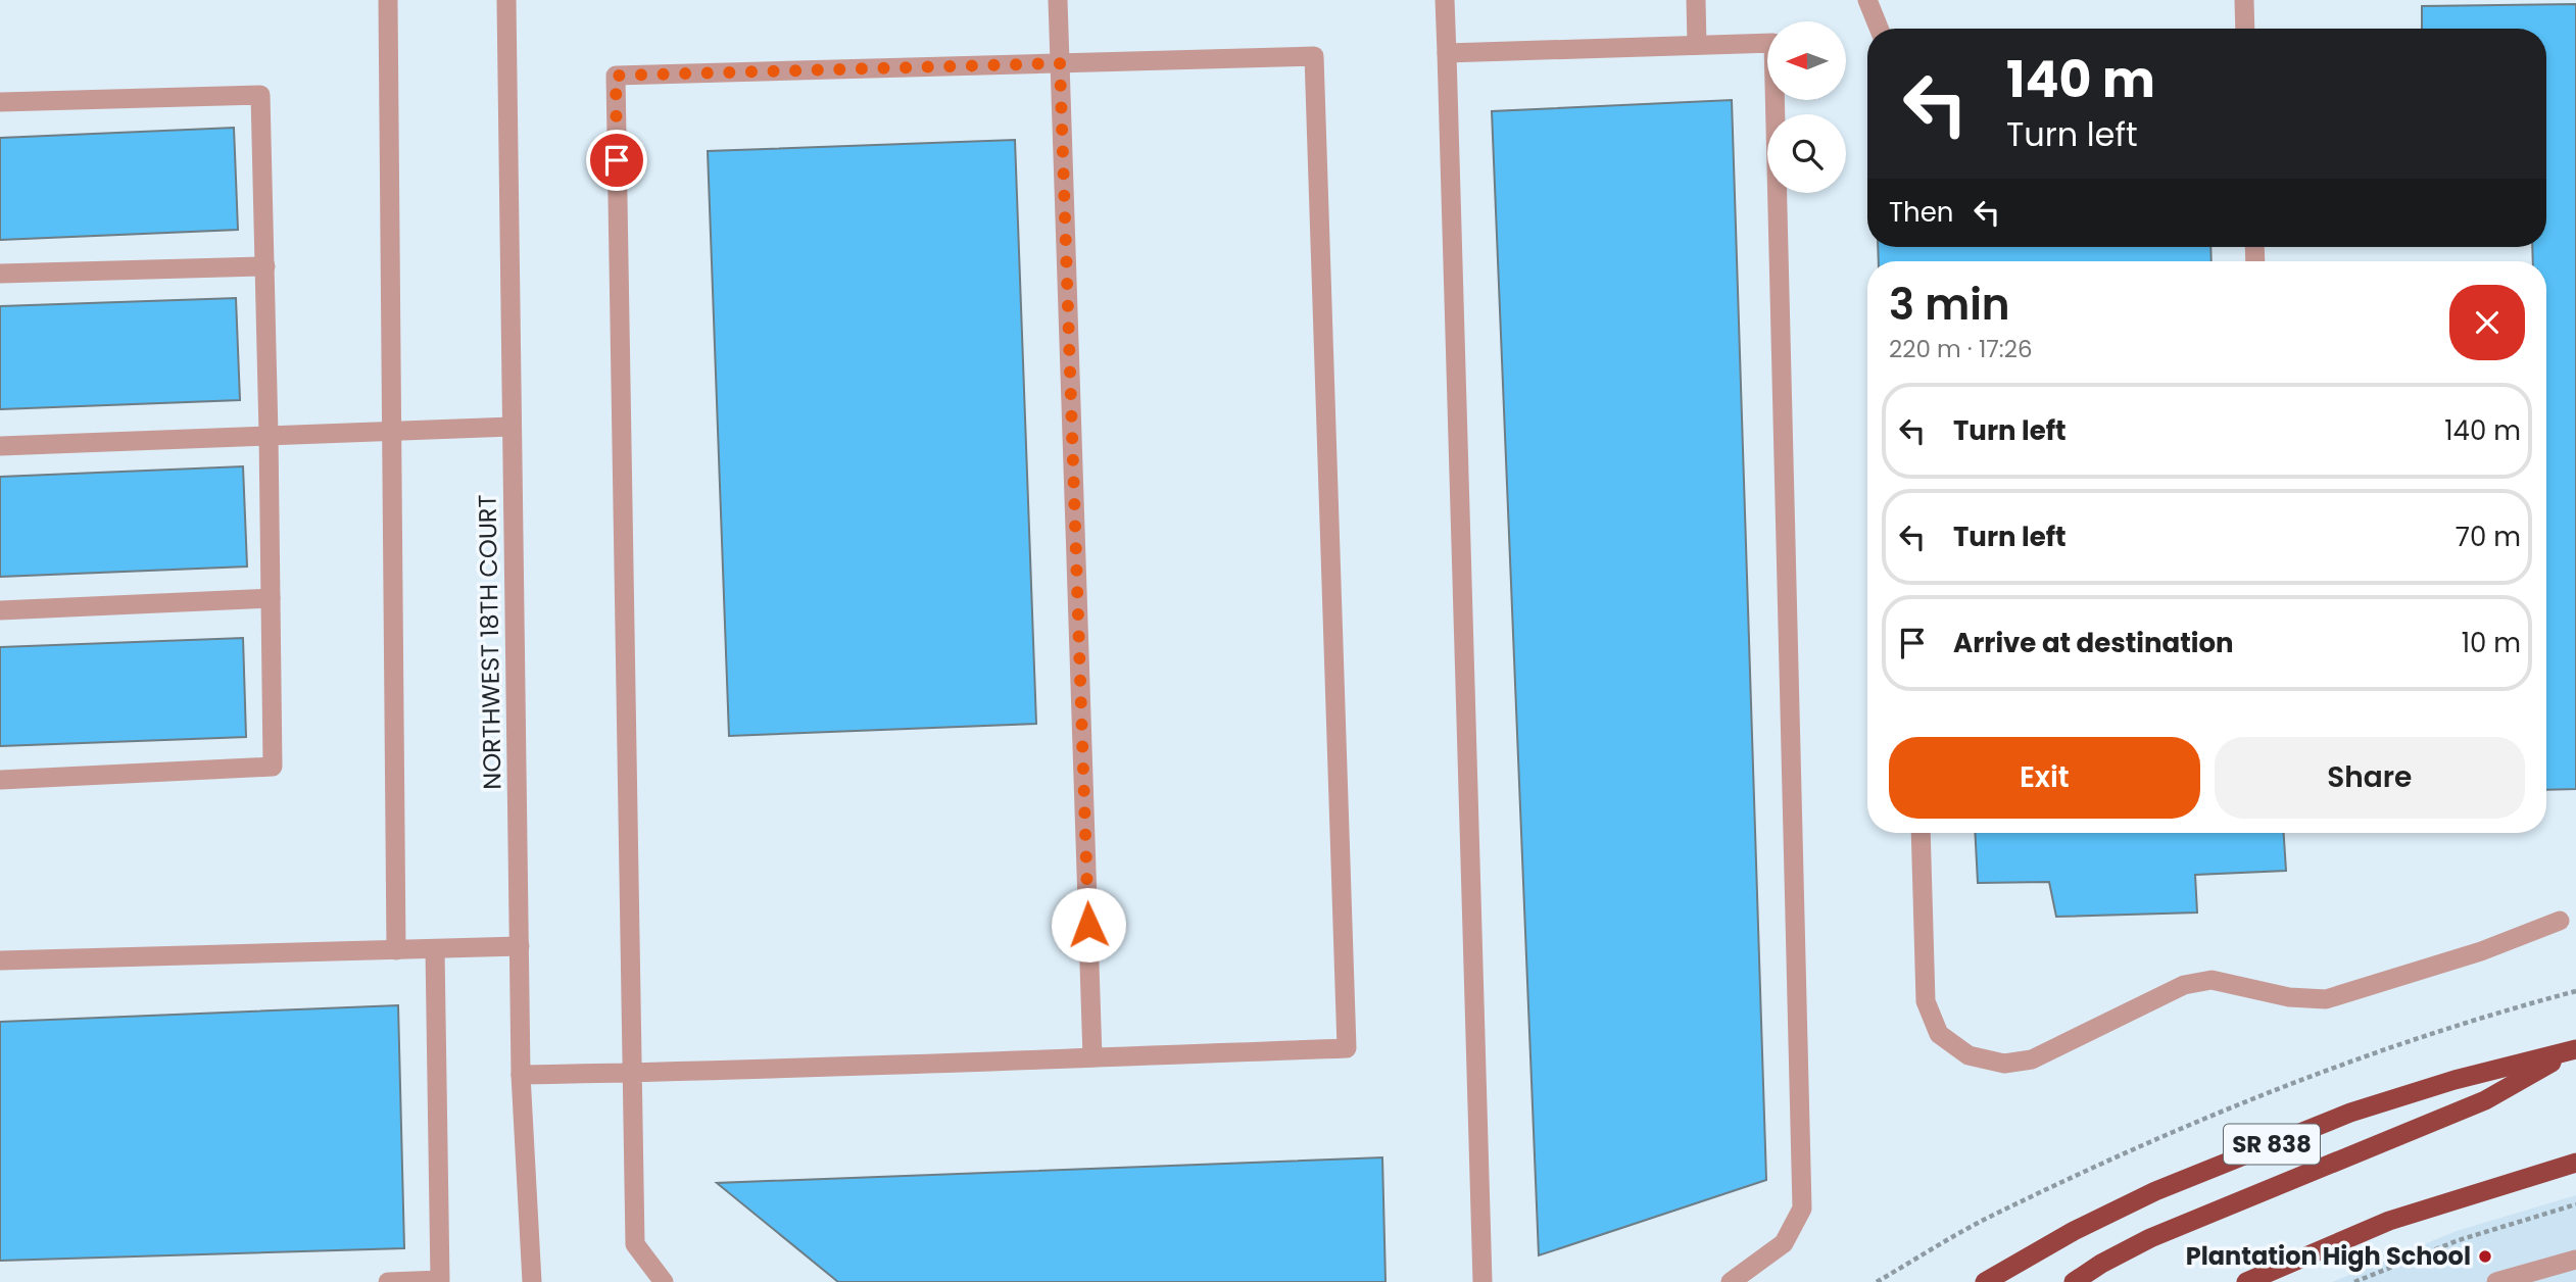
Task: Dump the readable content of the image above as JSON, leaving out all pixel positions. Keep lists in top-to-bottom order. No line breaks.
{"streets":{"highway":["SR 838"],"street":["NORTHWEST 18TH COURT"]},"places":["Plantation High School"],"north":"left","page":{"turn":["140 m","Turn left"],"then":"Then","heading":["3 min","220 m · 17:26"],"list":[{"name":"Turn left","value":"140 m"},{"name":"Turn left","value":"70 m"},{"name":"Arrive at destination","value":"10 m"}],"buttons":["Exit","Share"]}}
